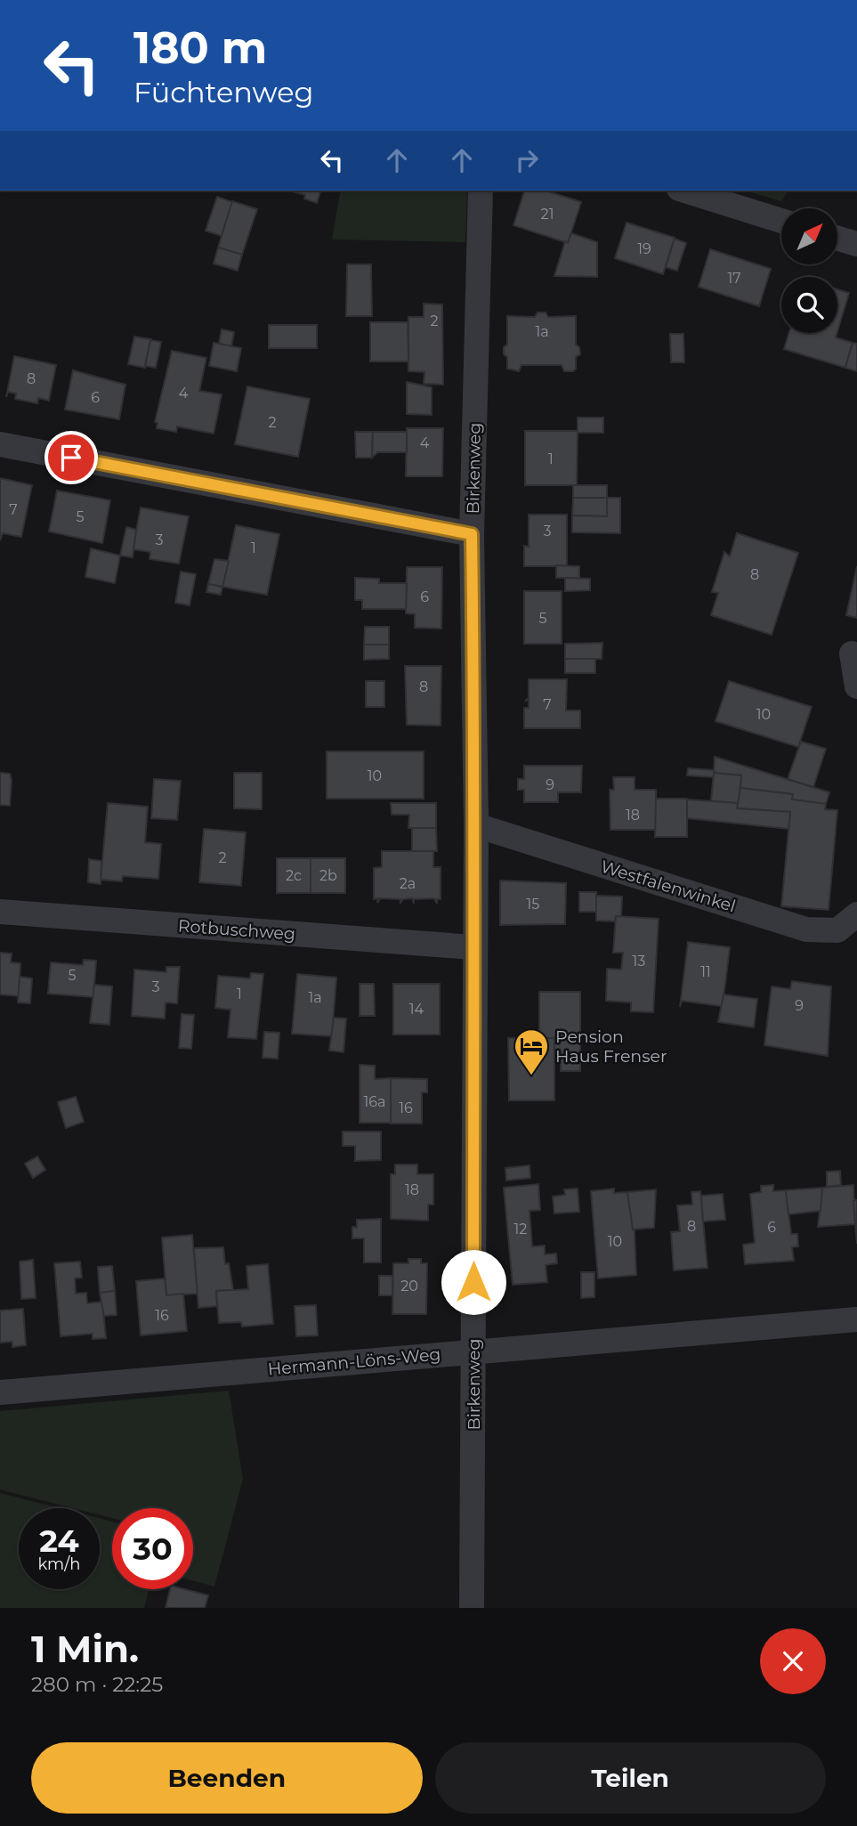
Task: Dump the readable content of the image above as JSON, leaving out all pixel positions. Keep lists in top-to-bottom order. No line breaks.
{"streets":{"street":["Birkenweg","Westfalenwinkel","Rotbuschweg","Hermann-Löns-Weg"]},"crossings":[["Birkenweg","Westfalenwinkel"],["Birkenweg","Rotbuschweg"],["Birkenweg","Hermann-Löns-Weg"]],"places":{"hotel":["Pension Haus Frenser"]},"house_numbers":["21","19","17","2","1a","8","4","6","2","4","1","7","5","3","3","1","8","6","5","8","7","10","10","9","18","2","2c","2b","2a","15","13","11","5","3","1","1a","9","14","16a","16","18","8","6","12","10","20","16"],"north":"top right","page":{"turn":["180 m","Füchtenweg"],"speed":"24 km/h","limit":"30","heading":["1 Min.","280 m · 22:25"],"buttons":["Beenden","Teilen"]}}
